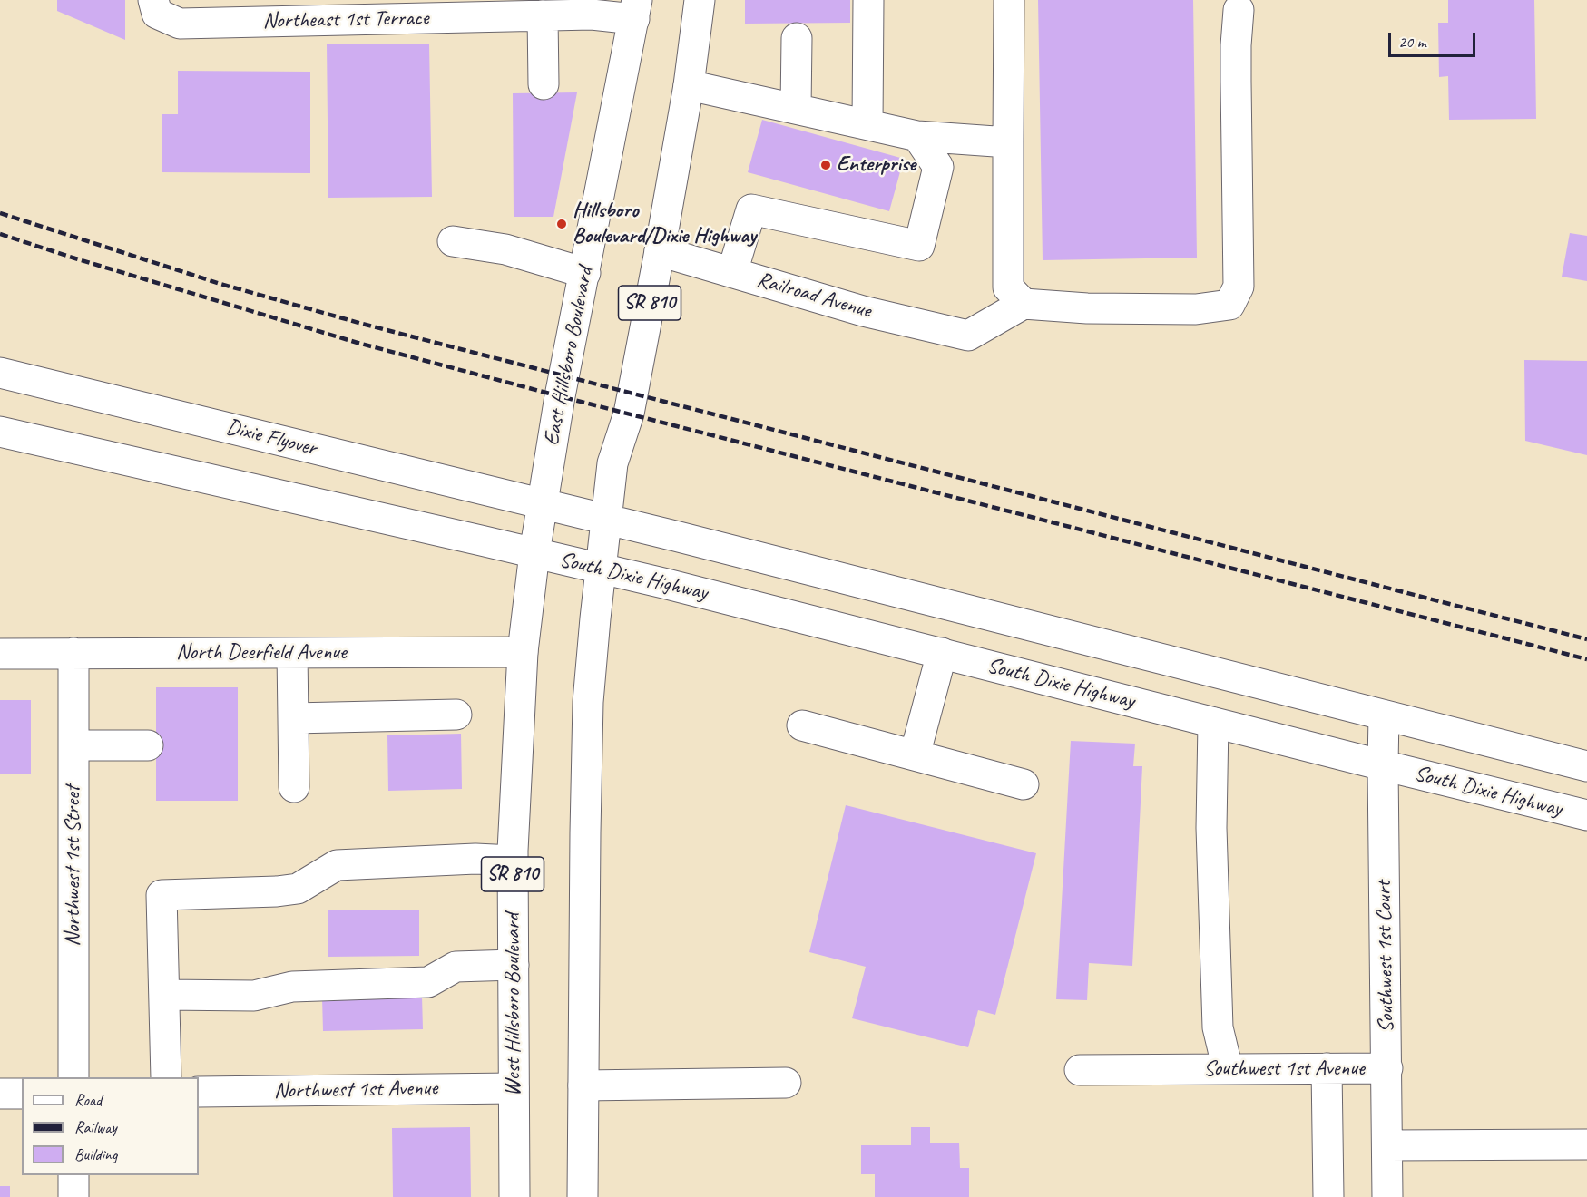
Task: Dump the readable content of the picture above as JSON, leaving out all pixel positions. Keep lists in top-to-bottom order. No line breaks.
{"streets":{"main road":["Northeast 1st Terrace","Railroad Avenue","SR 810","East Hillsboro Boulevard","Dixie Flyover","South Dixie Highway","North Deerfield Avenue","Northwest 1st Street","Southwest 1st Court","West Hillsboro Boulevard","Southwest 1st Avenue","Northwest 1st Avenue"]},"crossings":[["Northeast 1st Terrace","East Hillsboro Boulevard"],["Railroad Avenue","SR 810"],["SR 810","South Dixie Highway"],["East Hillsboro Boulevard","Dixie Flyover"],["East Hillsboro Boulevard","South Dixie Highway"],["East Hillsboro Boulevard","West Hillsboro Boulevard"],["South Dixie Highway","Southwest 1st Court"],["South Dixie Highway","West Hillsboro Boulevard"],["North Deerfield Avenue","Northwest 1st Street"],["North Deerfield Avenue","West Hillsboro Boulevard"],["Southwest 1st Court","Southwest 1st Avenue"],["West Hillsboro Boulevard","Northwest 1st Avenue"]],"places":["Enterprise","Hillsboro Boulevard/Dixie Highway"],"legend":["Road","Railway","Building"],"scale_bar":"20 m"}
